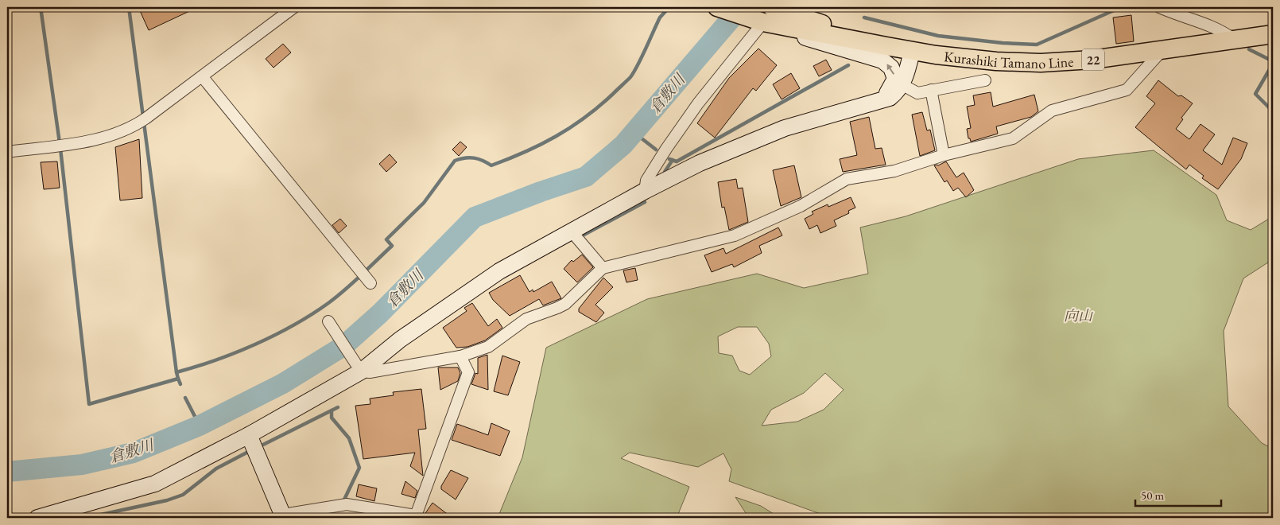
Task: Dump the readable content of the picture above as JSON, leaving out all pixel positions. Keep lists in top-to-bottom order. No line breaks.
{"streets":{"main road":["Kurashiki Tamano Line","22"]},"water":["倉敷川"],"parks":["向山"],"scale_bar":"50 m"}
